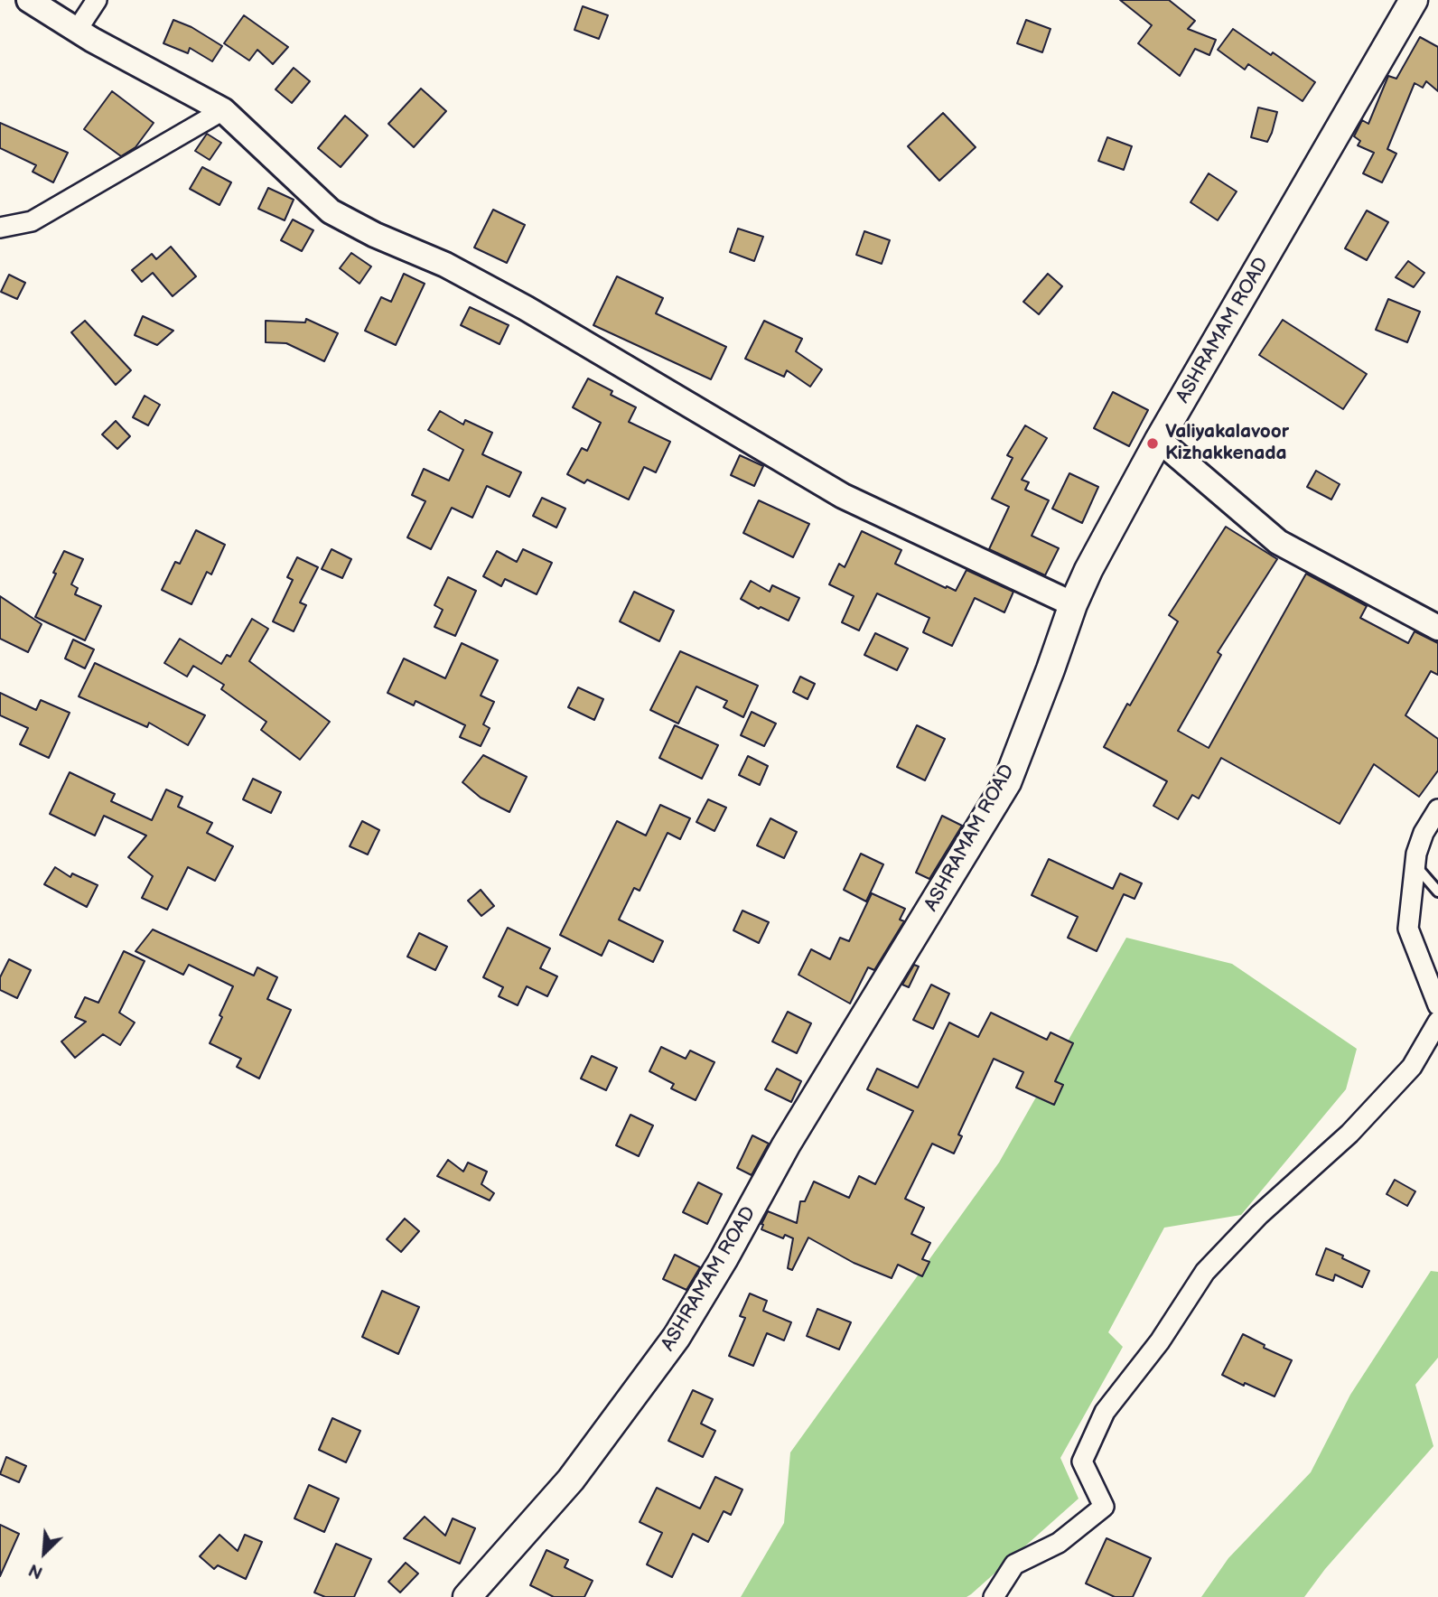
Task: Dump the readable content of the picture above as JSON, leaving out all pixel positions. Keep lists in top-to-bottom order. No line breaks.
{"streets":{"main road":["ASHRAMAM ROAD"]},"places":["Valiyakalavoor Kizhakkenada"],"north":"bottom left"}
